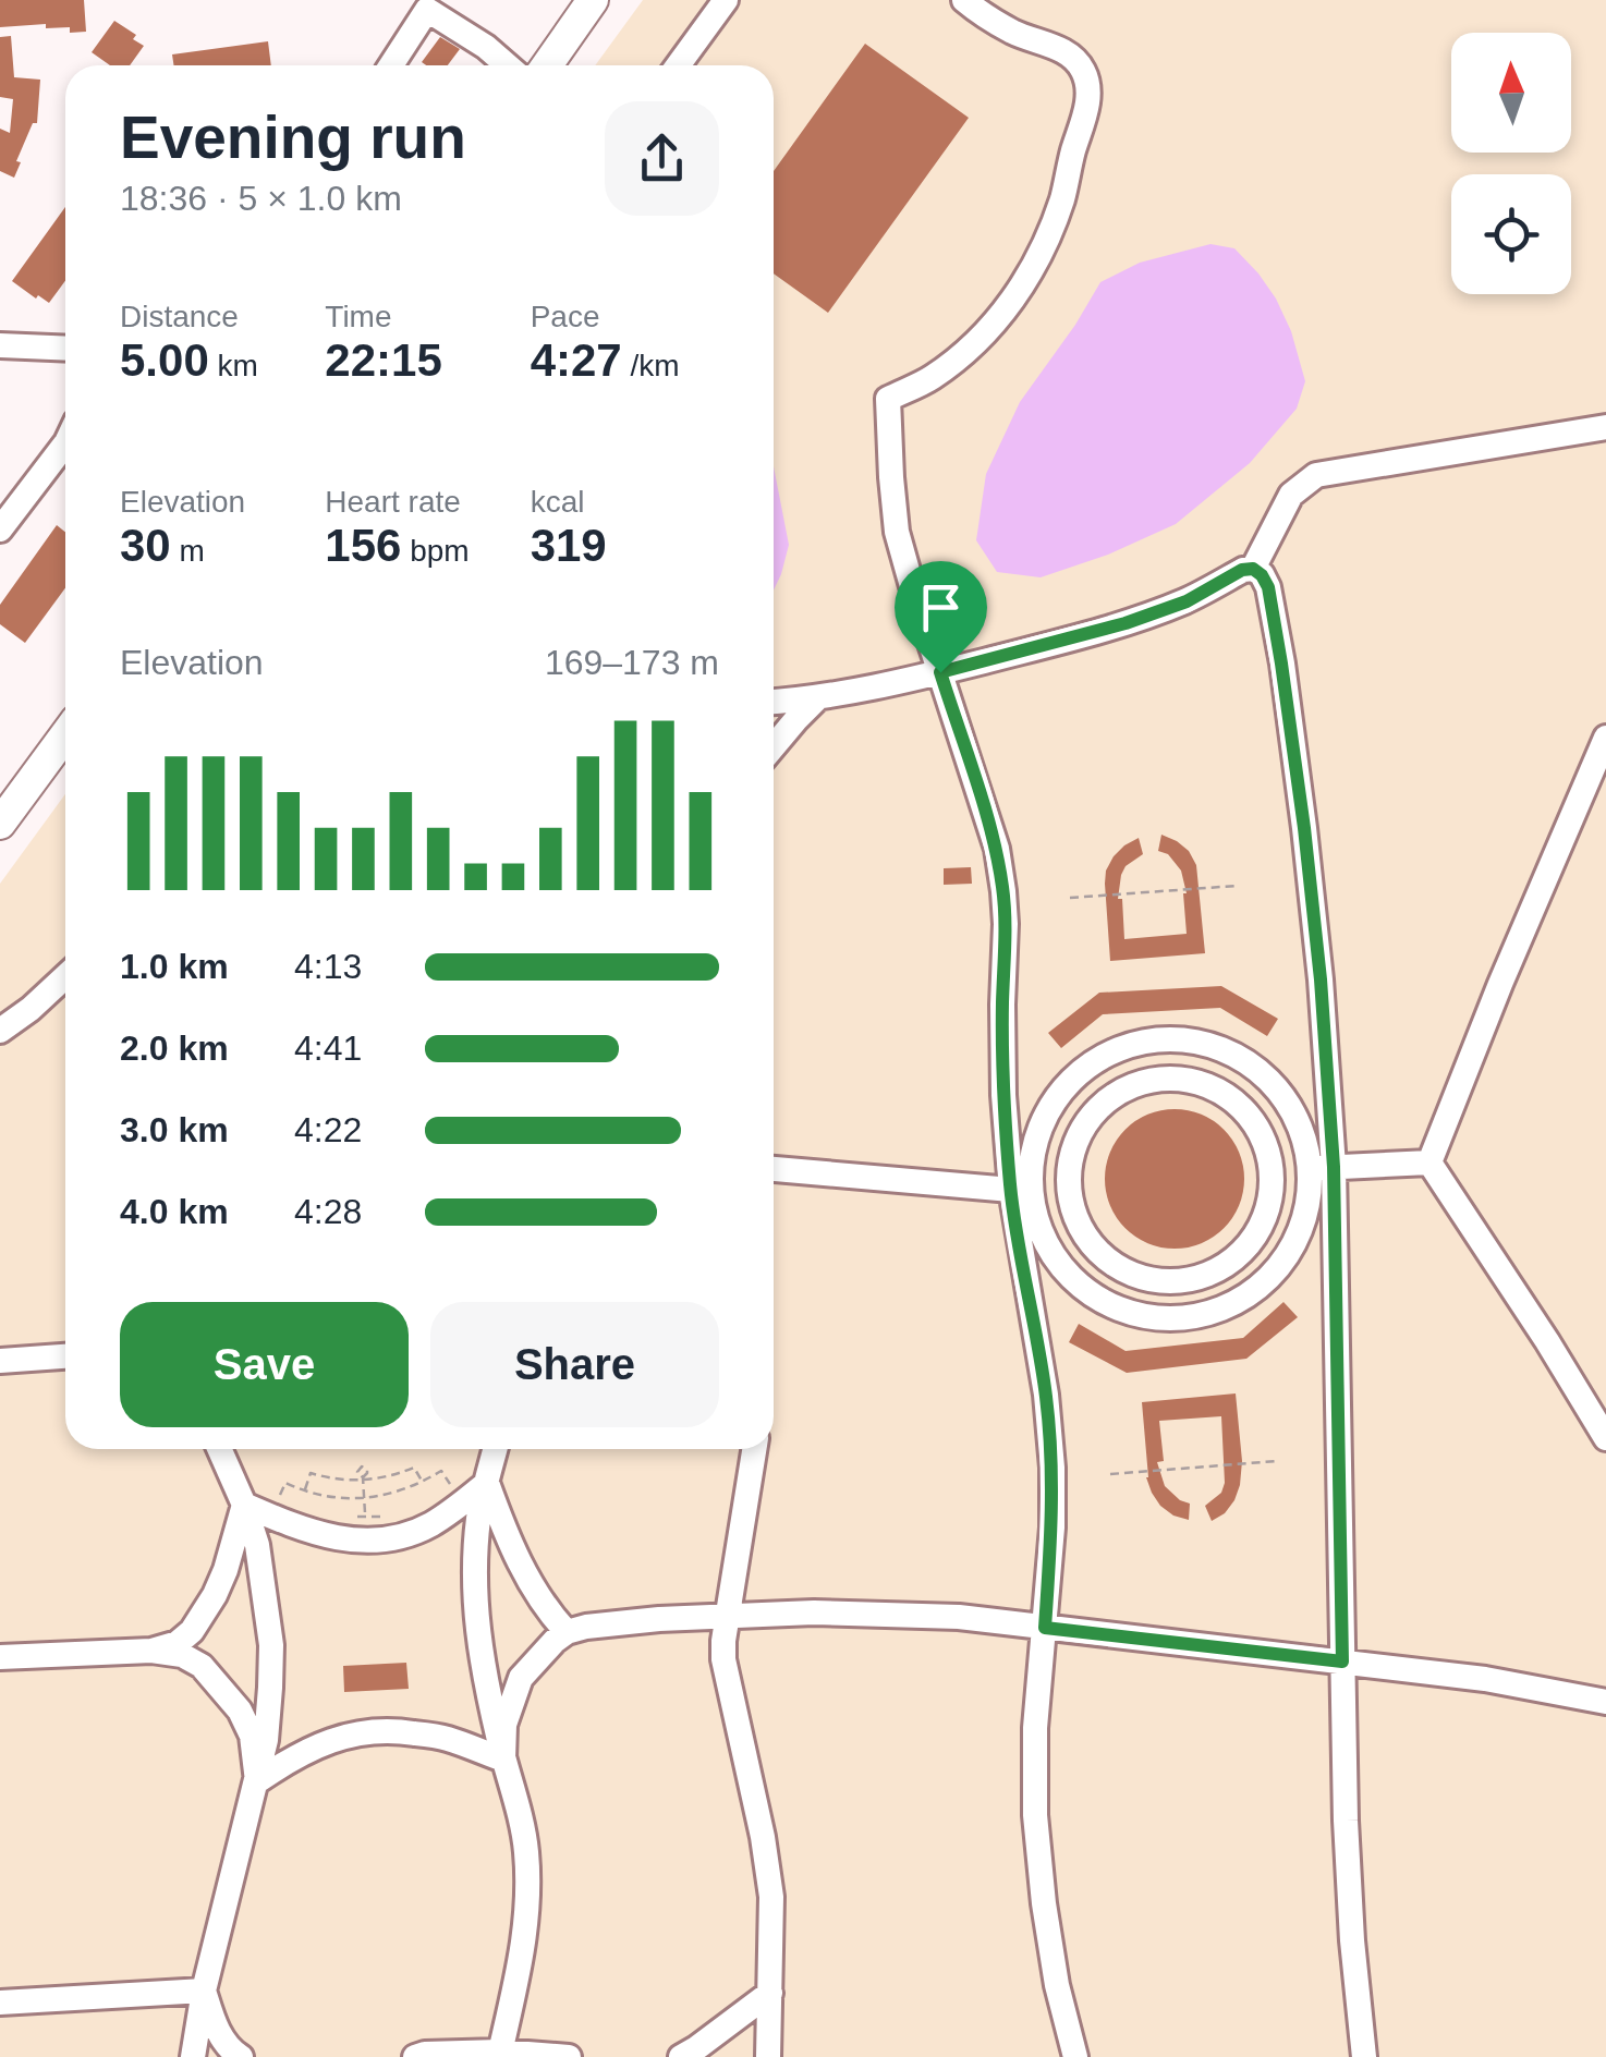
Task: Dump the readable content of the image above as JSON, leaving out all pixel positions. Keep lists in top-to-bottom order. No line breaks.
{"north":"top","page":{"heading":["Evening run","18:36 · 5 × 1.0 km"],"stats":[["Distance","5.00 km"],["Time","22:15"],["Pace","4:27 /km"],["Elevation","30 m"],["Heart rate","156 bpm"],["kcal","319"]],"chart":["Elevation","169–173 m"],"list":[{"name":"1.0 km","note":"4:13"},{"name":"2.0 km","note":"4:41"},{"name":"3.0 km","note":"4:22"},{"name":"4.0 km","note":"4:28"}],"buttons":["Save","Share"]}}
